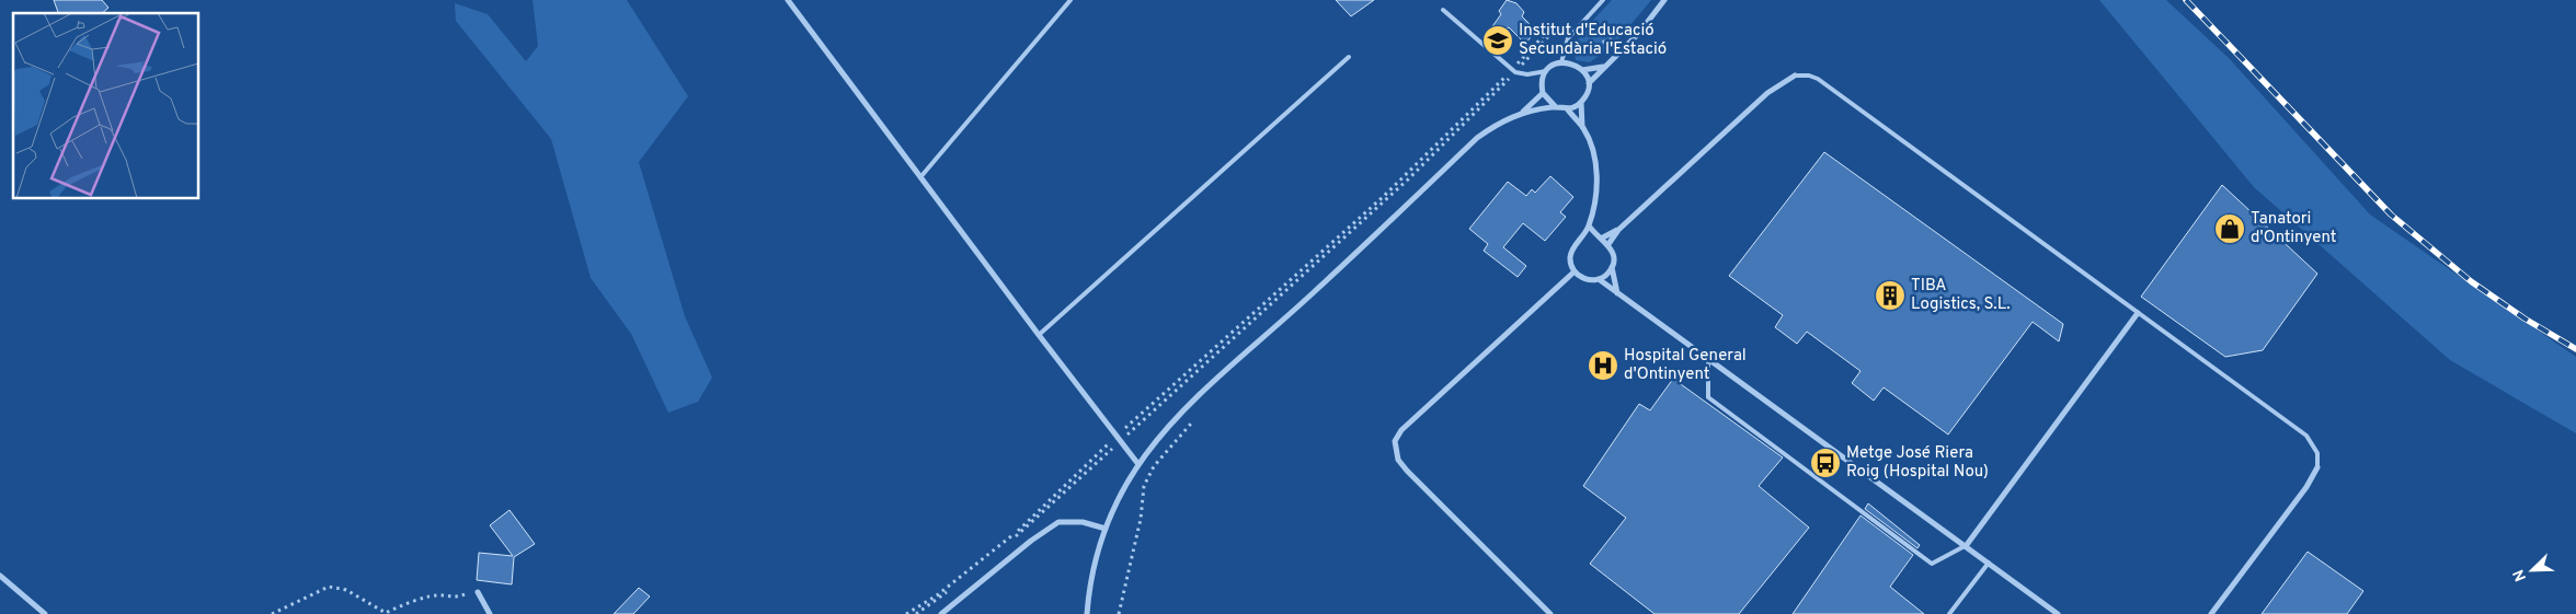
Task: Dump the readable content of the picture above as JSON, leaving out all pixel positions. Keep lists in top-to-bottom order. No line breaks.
{"places":{"school or university":["Institut d'Educació Secundària l'Estació"],"shop":["Tanatori d'Ontinyent"],"building":["TIBA Logistics, S.L."],"hospital":["Hospital General d'Ontinyent"],"bus stop":["Metge José Riera Roig (Hospital Nou)"]},"north":"bottom left"}
